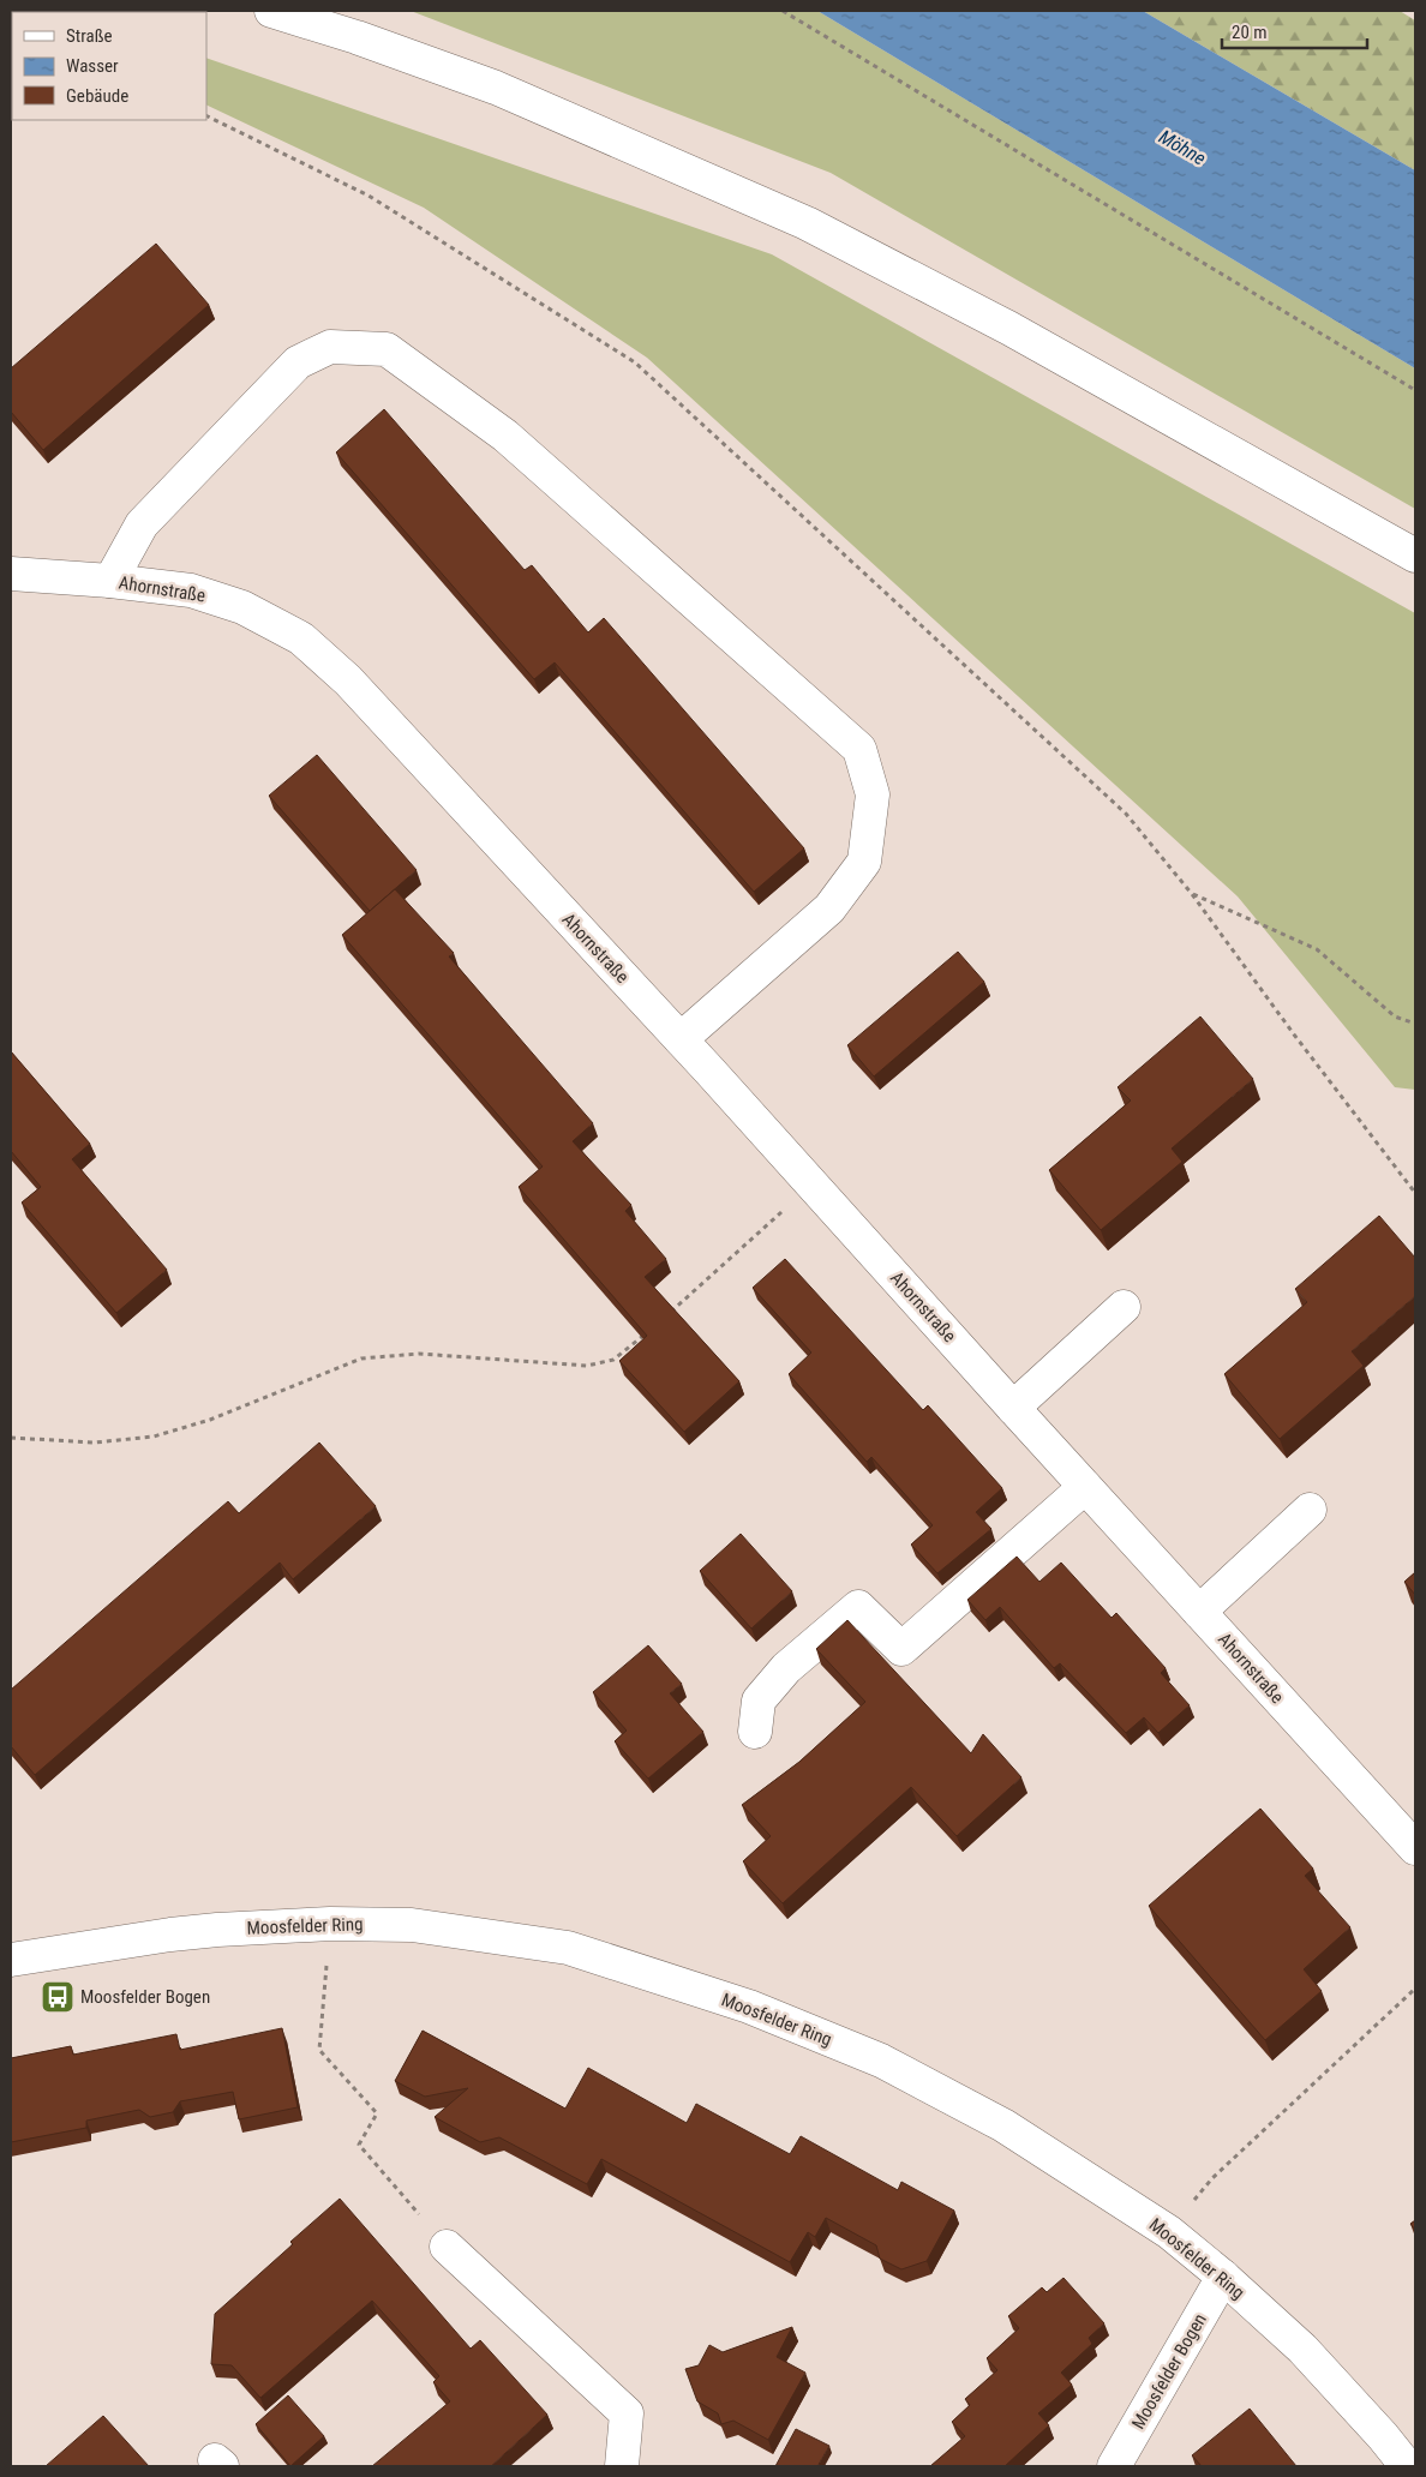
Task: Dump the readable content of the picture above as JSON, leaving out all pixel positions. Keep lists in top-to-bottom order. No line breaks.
{"streets":{"street":["Ahornstraße","Moosfelder Ring","Moosfelder Bogen"]},"crossings":[["Moosfelder Ring","Moosfelder Bogen"]],"water":["Möhne"],"places":{"bus stop":["Moosfelder Bogen"]},"legend":["Straße","Wasser","Gebäude"],"scale_bar":"20 m"}
